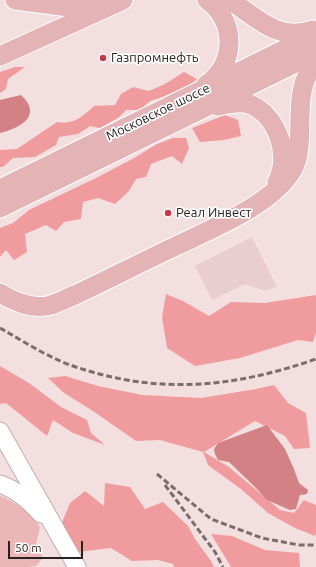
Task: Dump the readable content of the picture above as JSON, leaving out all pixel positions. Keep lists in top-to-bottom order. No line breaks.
{"streets":{"main road":["Московское шоссе"]},"places":["Газпромнефть","Реал Инвест"],"scale_bar":"50 m"}
